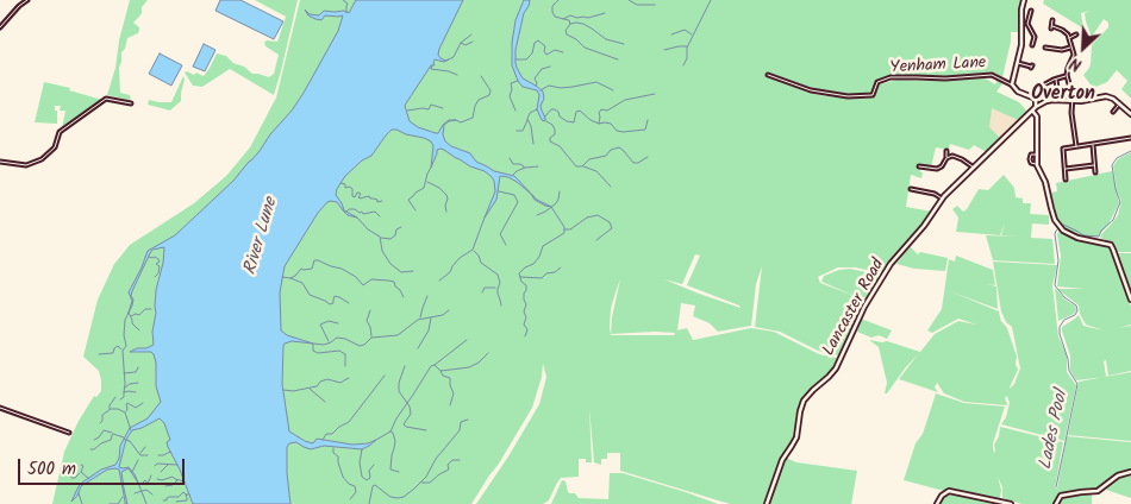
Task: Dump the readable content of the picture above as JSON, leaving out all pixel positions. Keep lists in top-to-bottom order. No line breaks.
{"streets":{"street":["Yenham Lane","Lancaster Road"]},"districts":["Overton"],"water":["River Lune","Lades Pool"],"scale_bar":"500 m","north":"bottom left"}
